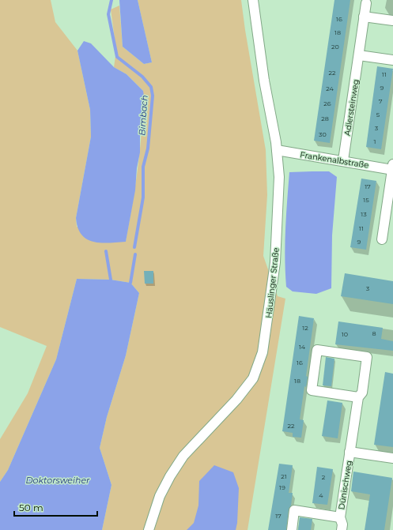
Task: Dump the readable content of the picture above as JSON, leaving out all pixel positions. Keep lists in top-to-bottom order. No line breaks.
{"streets":{"street":["Adlersteinweg","Frankenalbstraße","Häuslinger Straße","Dünischweg"]},"crossings":[["Adlersteinweg","Frankenalbstraße"],["Frankenalbstraße","Häuslinger Straße"]],"water":["Bimbach","Doktorsweiher"],"house_numbers":["16","18","20","22","11","9","24","7","26","5","28","3","30","1","17","15","13","11","9","3","12","8","10","14","16","18","22","21","2","19","4","17"],"scale_bar":"50 m"}
